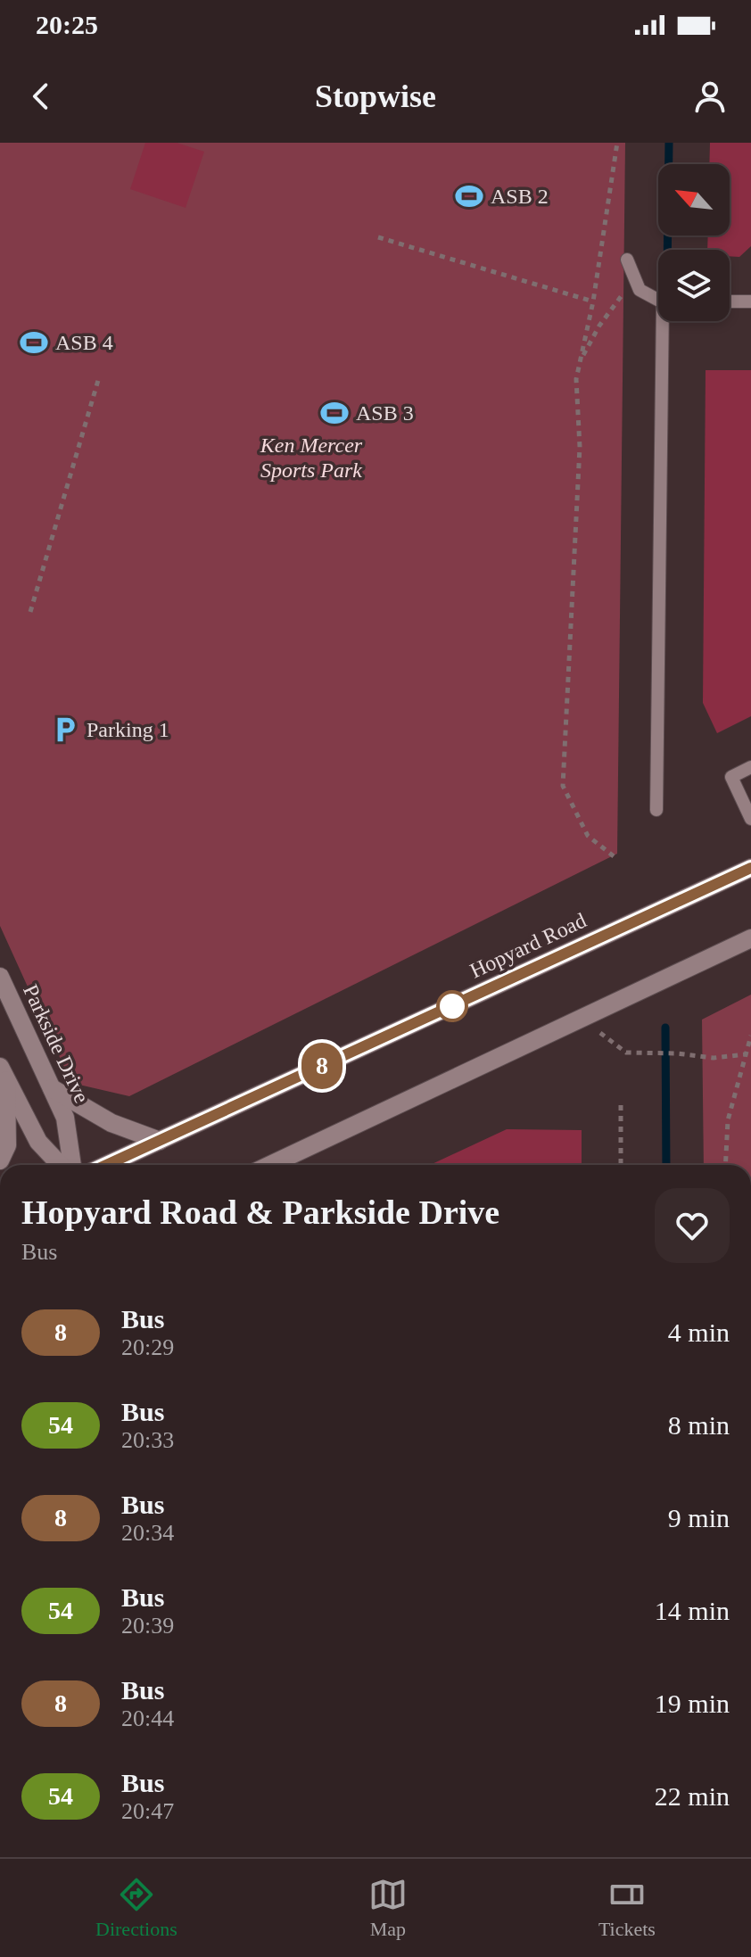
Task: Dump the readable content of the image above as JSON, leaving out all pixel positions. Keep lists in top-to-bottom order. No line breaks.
{"streets":{"main road":["Hopyard Road","Parkside Drive"]},"parks":["Ken Mercer Sports Park"],"places":{"sports":["ASB 2","ASB 4","ASB 3"],"parking":["Parking 1"]},"lines":["bus line 8"],"north":"top left","page":{"status":"20:25","header":"Stopwise","on_map":"8","heading":["Hopyard Road & Parkside Drive","Bus"],"list":[{"mark":"8","name":"Bus","note":"20:29","value":"4 min"},{"mark":"54","name":"Bus","note":"20:33","value":"8 min"},{"mark":"8","name":"Bus","note":"20:34","value":"9 min"},{"mark":"54","name":"Bus","note":"20:39","value":"14 min"},{"mark":"8","name":"Bus","note":"20:44","value":"19 min"},{"mark":"54","name":"Bus","note":"20:47","value":"22 min"}],"tabs":["Directions","Map","Tickets"]}}
